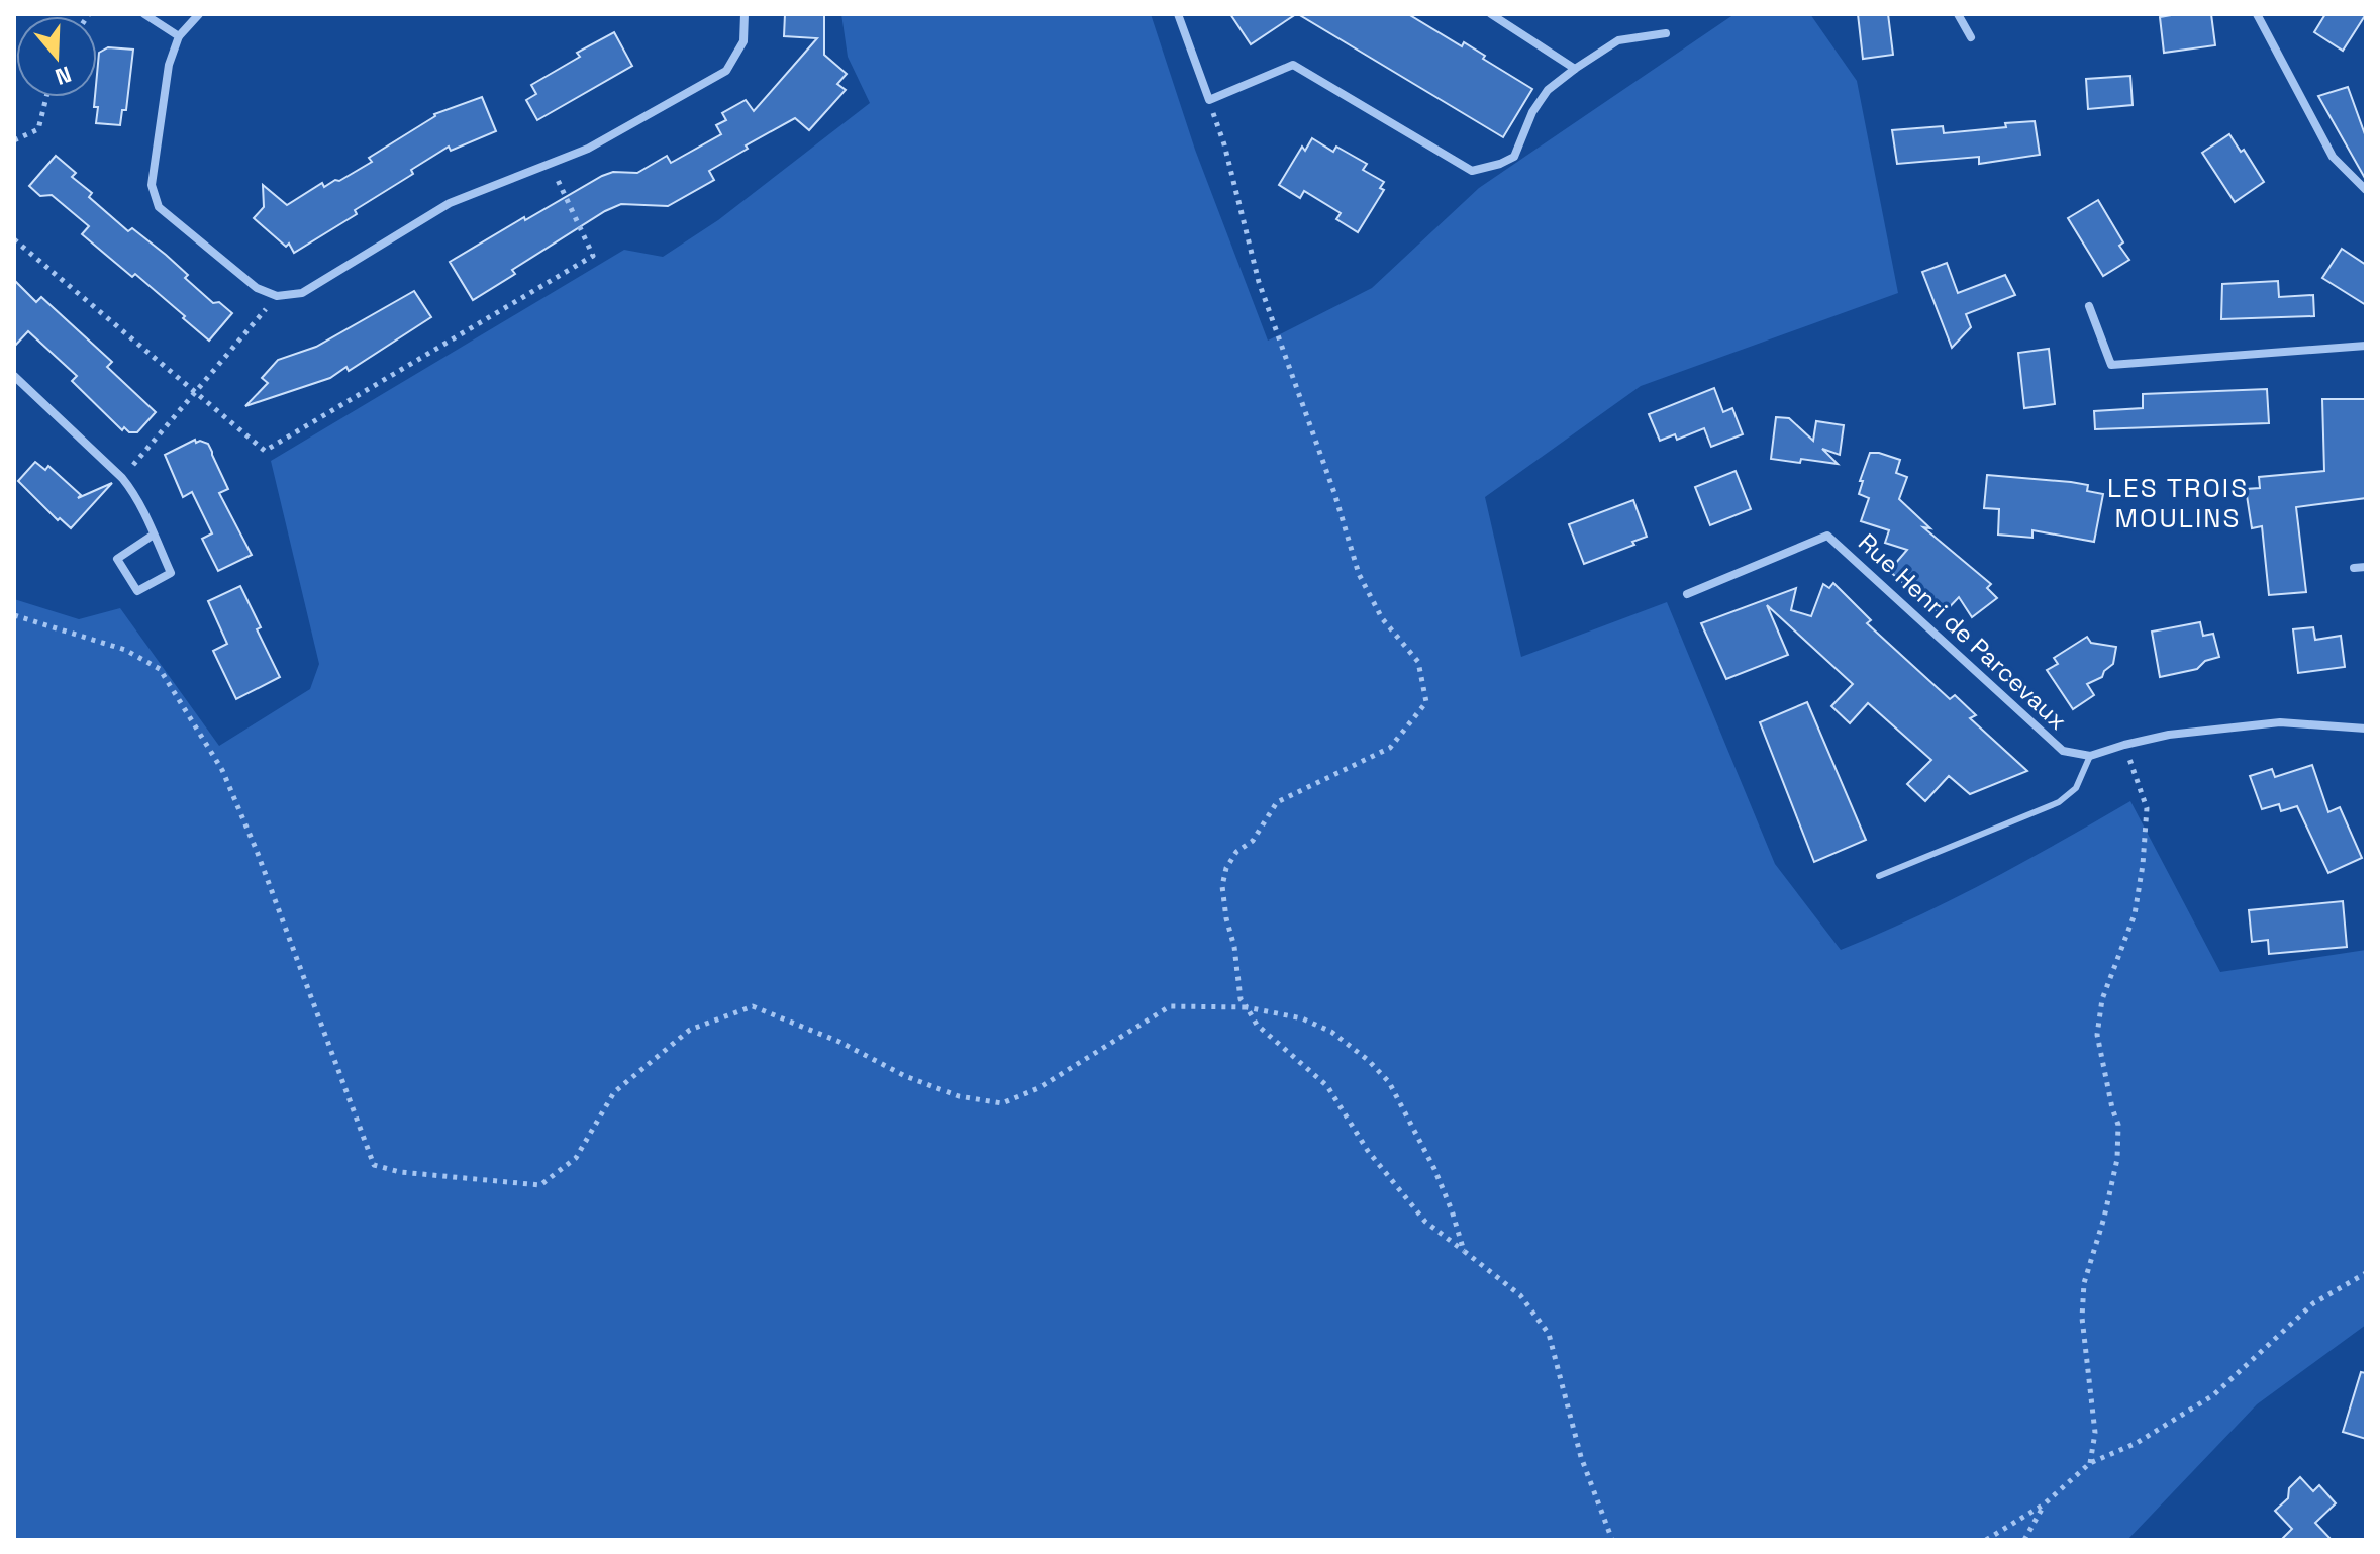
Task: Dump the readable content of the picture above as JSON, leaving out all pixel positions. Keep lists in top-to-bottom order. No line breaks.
{"streets":{"street":["Rue Henri de Parcevaux"]},"districts":["LES TROIS MOULINS"],"north":"bottom"}
